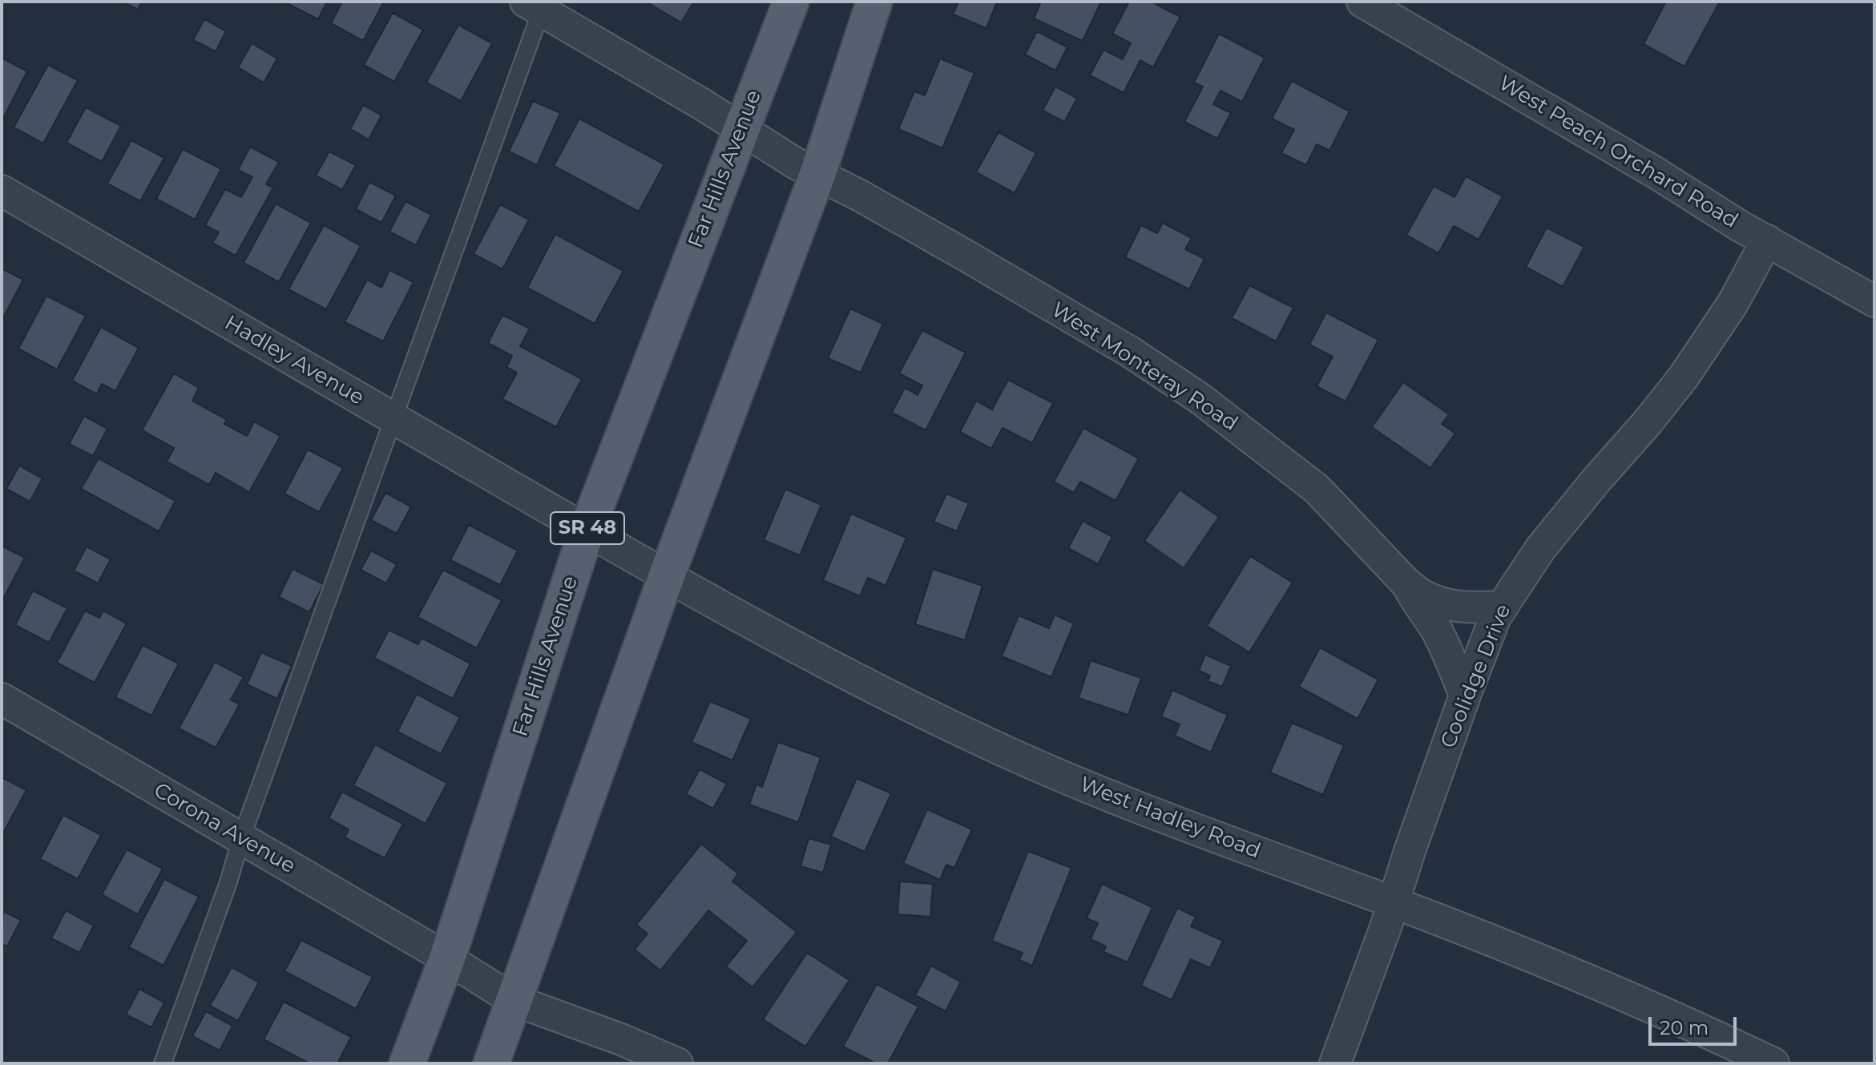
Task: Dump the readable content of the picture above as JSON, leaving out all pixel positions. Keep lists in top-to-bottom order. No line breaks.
{"streets":{"main road":["Far Hills Avenue","SR 48"],"street":["West Peach Orchard Road","Hadley Avenue","West Monteray Road","Coolidge Drive","West Hadley Road","Corona Avenue"]},"crossings":[["West Peach Orchard Road","Coolidge Drive"],["Far Hills Avenue","Hadley Avenue"],["Far Hills Avenue","West Monteray Road"],["Far Hills Avenue","West Hadley Road"],["Far Hills Avenue","Corona Avenue"],["Hadley Avenue","West Hadley Road"],["West Monteray Road","Coolidge Drive"],["Coolidge Drive","West Hadley Road"]],"scale_bar":"20 m"}
